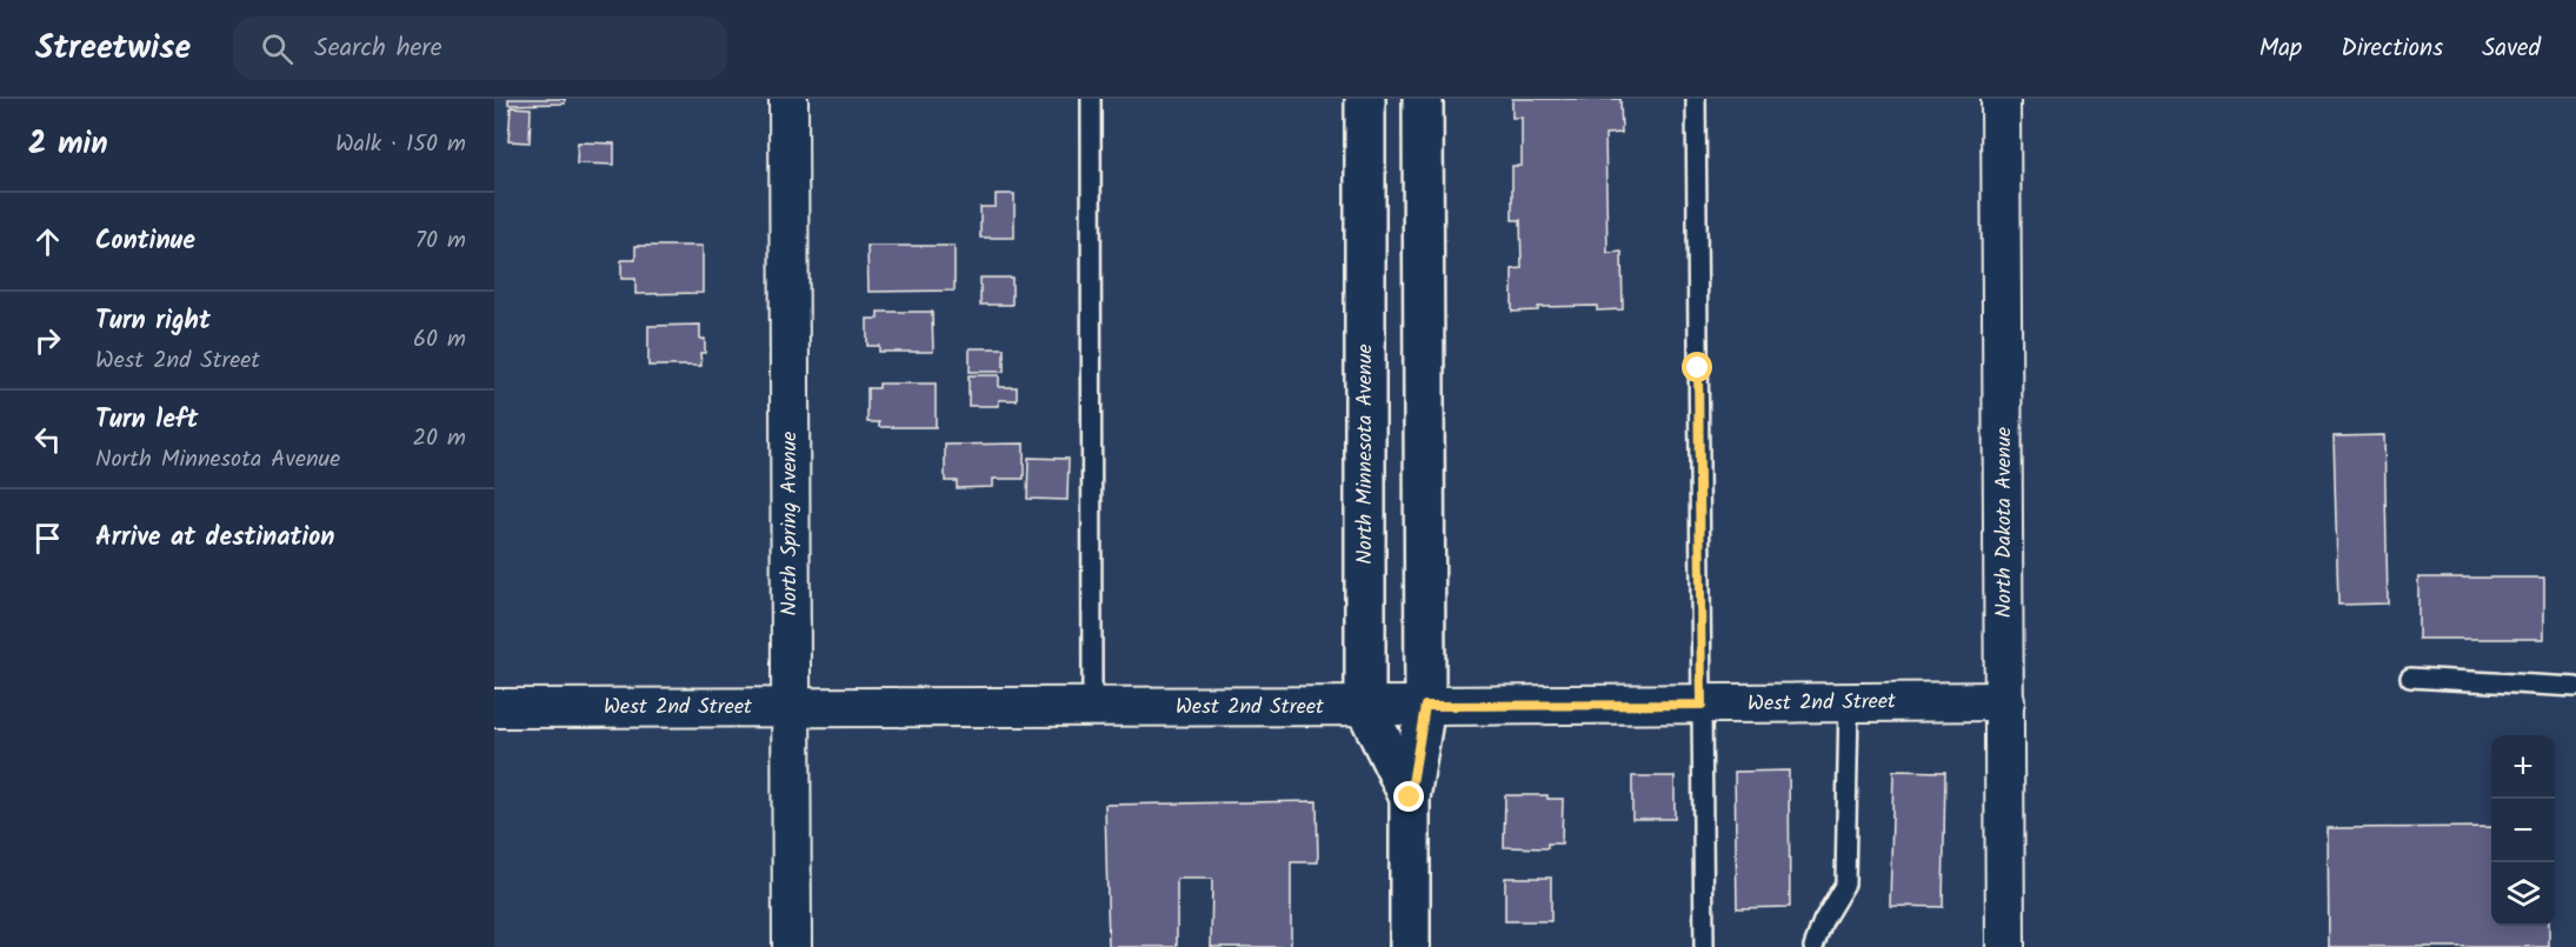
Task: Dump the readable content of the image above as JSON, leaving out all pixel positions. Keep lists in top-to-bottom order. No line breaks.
{"streets":{"main road":["North Minnesota Avenue"],"street":["North Dakota Avenue","North Spring Avenue","West 2nd Street"]},"crossings":[["North Minnesota Avenue","West 2nd Street"],["North Dakota Avenue","West 2nd Street"],["North Spring Avenue","West 2nd Street"]],"page":{"header":"Streetwise","search":"Search here","nav":["Map","Directions","Saved"],"heading":["2 min","Walk · 150 m"],"list":[["Continue","70 m"],["Turn right","West 2nd Street","60 m"],["Turn left","North Minnesota Avenue","20 m"],"Arrive at destination"],"map_buttons":["+","−"]}}
